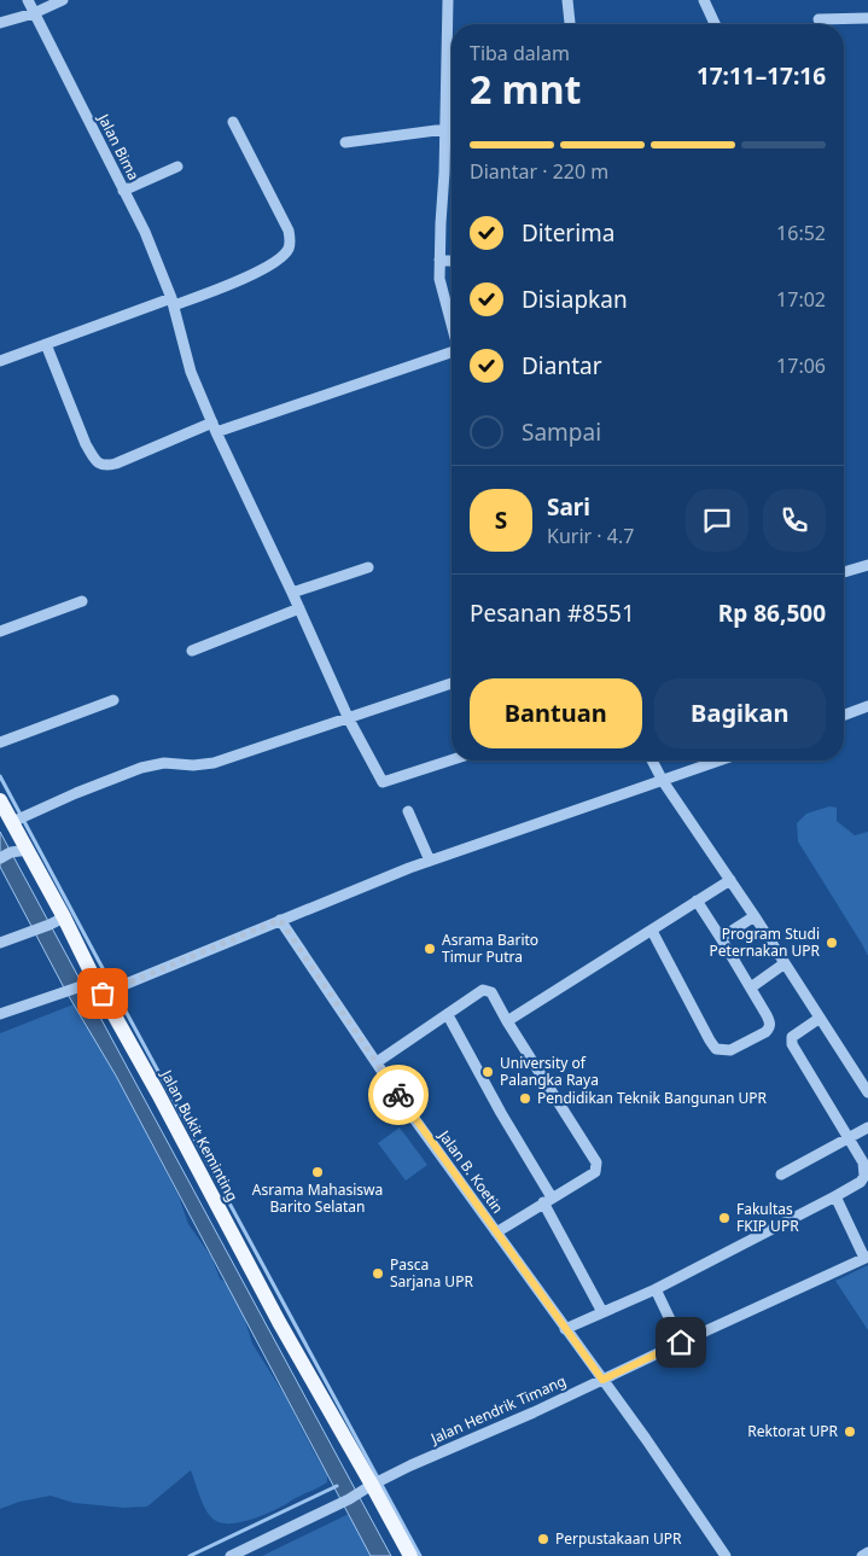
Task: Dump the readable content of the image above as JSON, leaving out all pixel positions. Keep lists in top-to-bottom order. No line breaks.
{"streets":{"main road":["Jalan Bukit Keminting"],"street":["Jalan Bima","Jalan B. Koetin","Jalan Hendrik Timang"]},"crossings":[["Jalan Bukit Keminting","Jalan Hendrik Timang"],["Jalan B. Koetin","Jalan Hendrik Timang"]],"places":["Program Studi Peternakan UPR","Asrama Barito Timur Putra","University of Palangka Raya","Pendidikan Teknik Bangunan UPR","Asrama Mahasiswa Barito Selatan","Fakultas FKIP UPR","Pasca Sarjana UPR","Rektorat UPR","Perpustakaan UPR"],"page":{"heading":["2 mnt","Tiba dalam","17:11–17:16"],"panel":["Sari","Kurir · 4.7","Pesanan #8551","Rp 86,500"],"bar":"Diantar · 220 m","list":[["Diterima","16:52"],["Disiapkan","17:02"],["Diantar","17:06"],"Sampai"],"round":"S","buttons":["Bantuan","Bagikan"]}}
